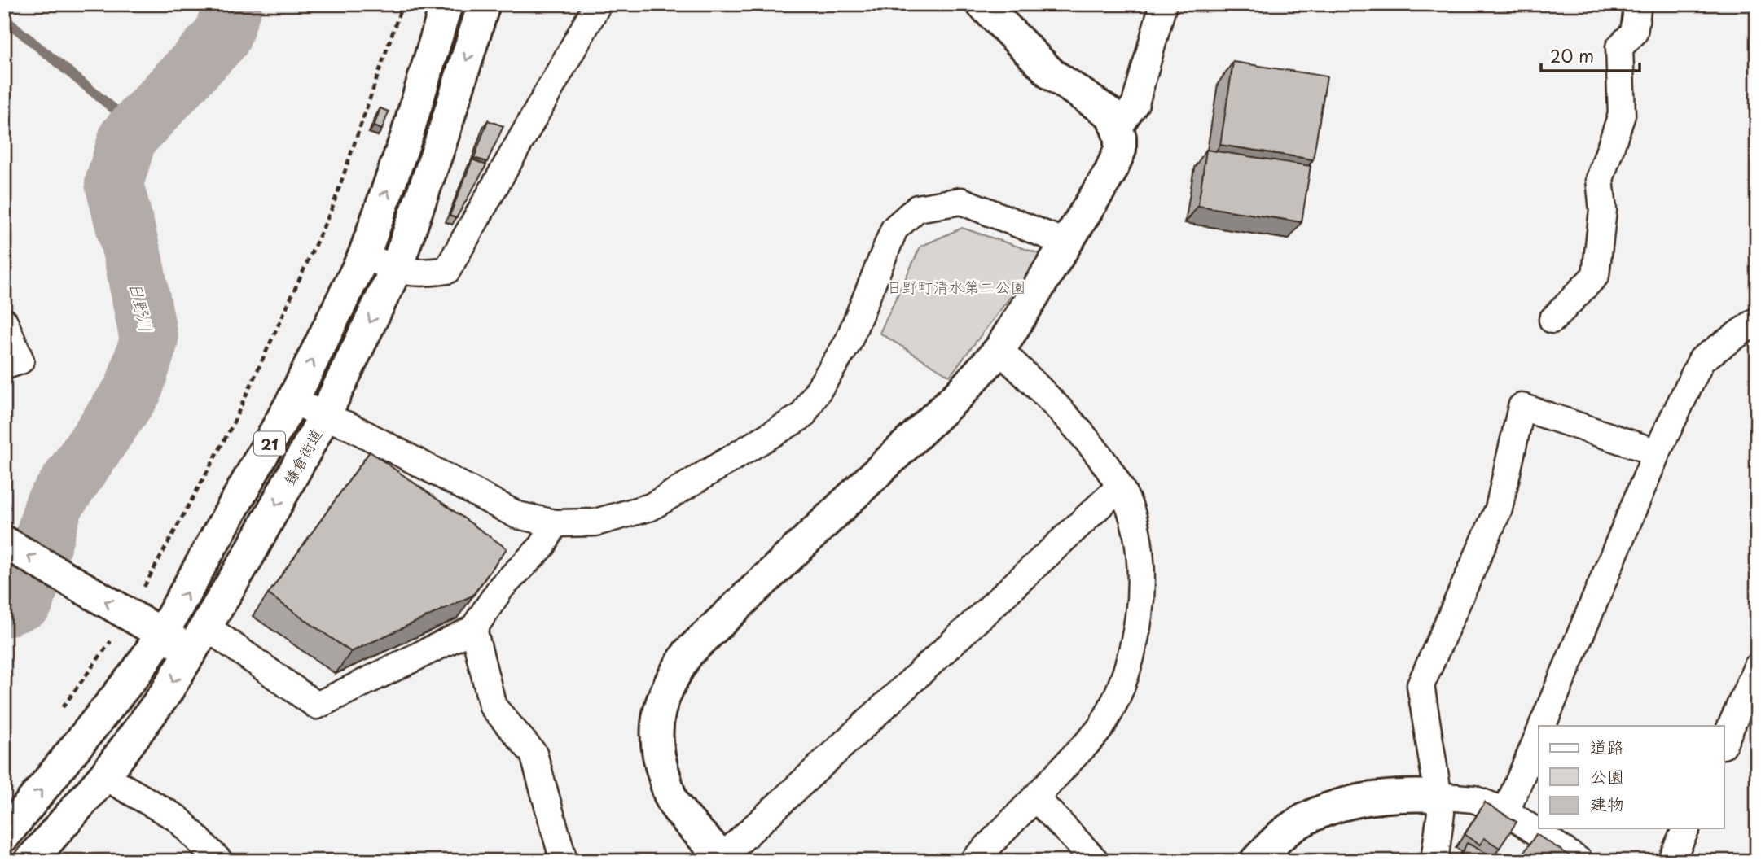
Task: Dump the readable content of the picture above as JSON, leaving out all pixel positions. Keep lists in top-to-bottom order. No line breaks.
{"streets":{"main road":["21","鎌倉街道"]},"water":["日野川"],"parks":["日野町清水第二公園"],"legend":["道路","公園","建物"],"scale_bar":"20 m"}
